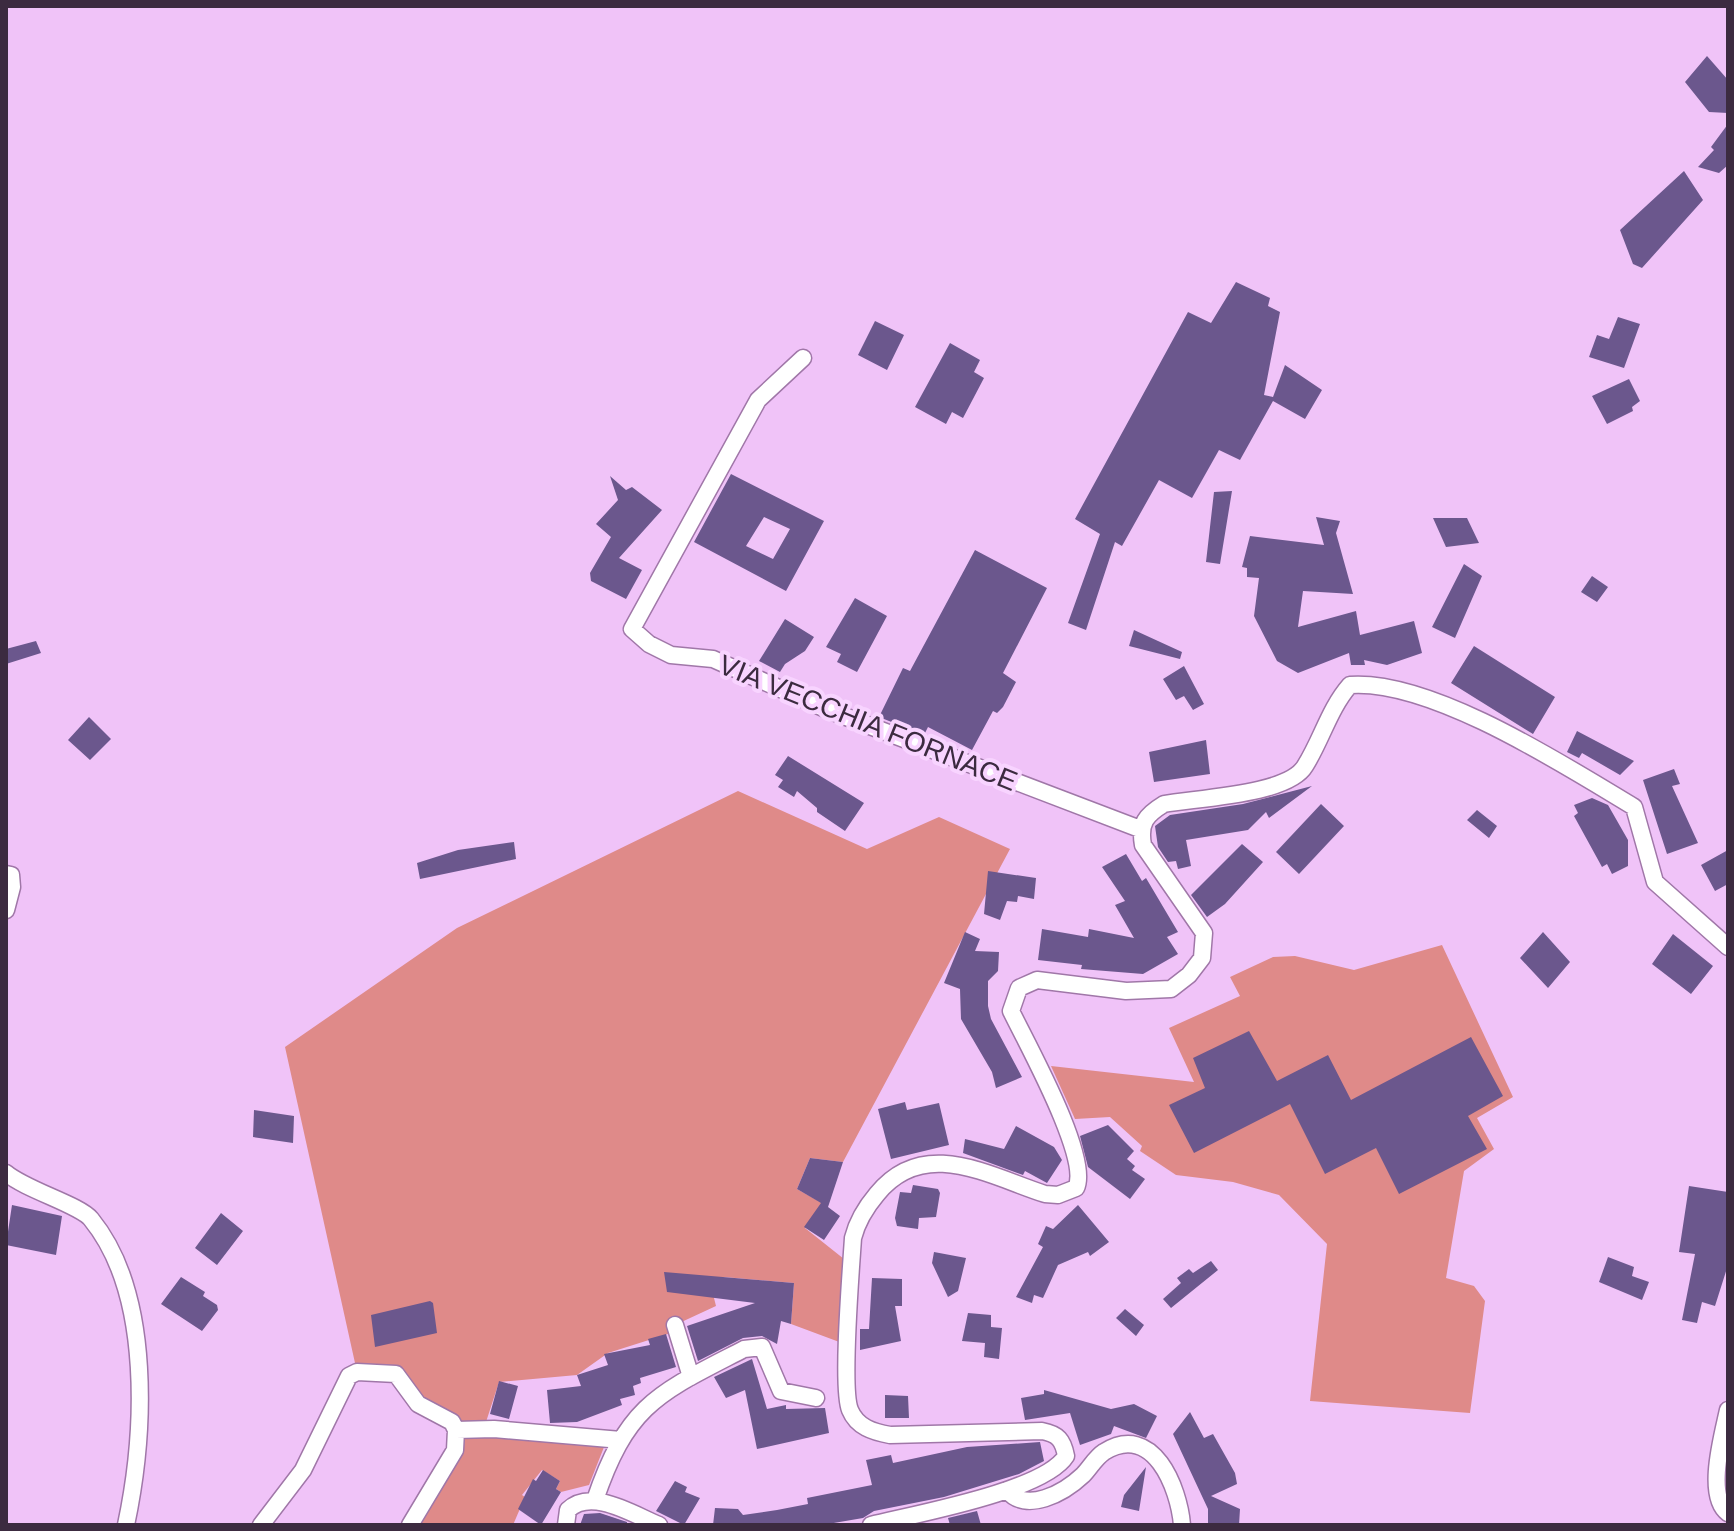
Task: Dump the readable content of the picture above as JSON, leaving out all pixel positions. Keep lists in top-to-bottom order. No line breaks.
{"streets":{"street":["VIA VECCHIA FORNACE"]}}
